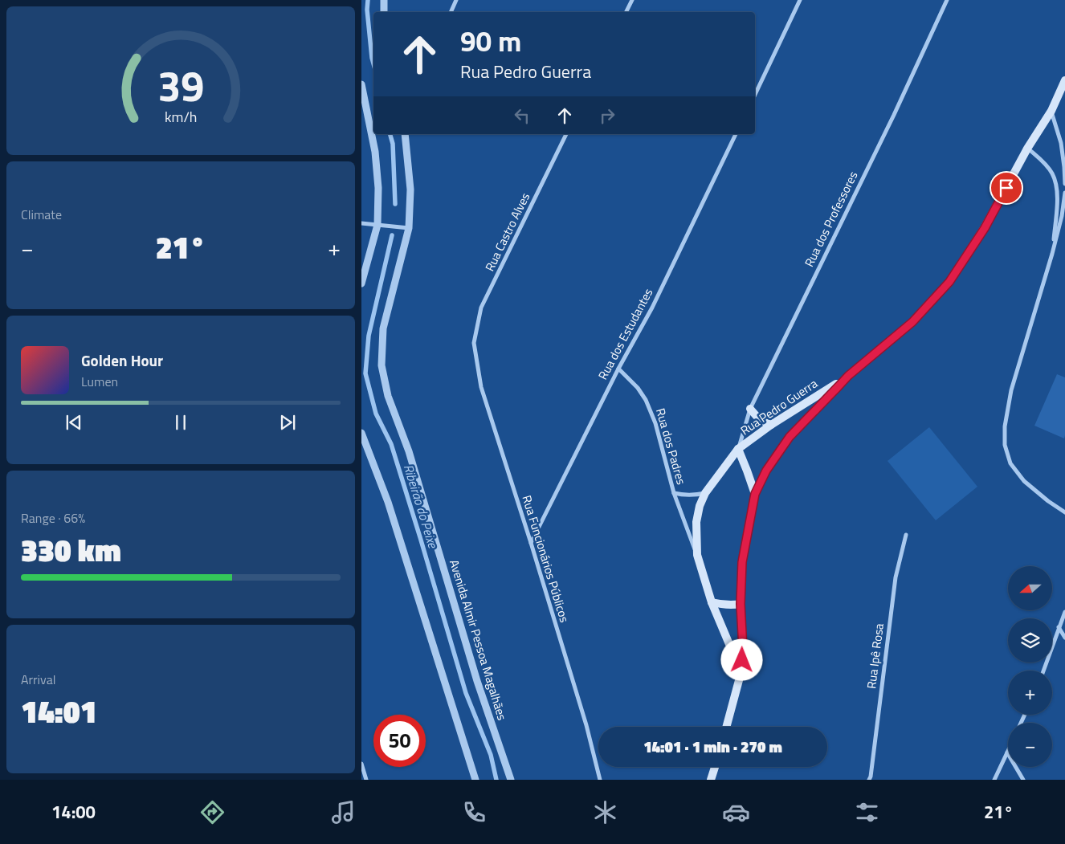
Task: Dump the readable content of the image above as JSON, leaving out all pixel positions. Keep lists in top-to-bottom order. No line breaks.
{"streets":{"main road":["Rua Pedro Guerra"],"street":["Rua dos Professores","Rua Castro Alves","Rua dos Estudantes","Rua dos Padres","Rua Funcionários Públicos","Avenida Almir Pessoa Magalhães","Rua Ipê Rosa"]},"crossings":[["Rua dos Professores","Rua Pedro Guerra"],["Rua Castro Alves","Rua Funcionários Públicos"],["Rua dos Estudantes","Rua dos Padres"],["Rua dos Estudantes","Rua Funcionários Públicos"],["Rua Pedro Guerra","Rua dos Padres"]],"water":["Ribeirão do Peixe"],"north":"left","page":{"turn":["90 m","Rua Pedro Guerra"],"tile":["Climate",["Range · 66%","330 km"],["Arrival","14:01"]],"heat":["−","21°","+"],"song":["Golden Hour","Lumen"],"map_buttons":["+","−"],"limit":"50","trip":"14:01 · 1 min · 270 m","tabs":["14:00","21°"],"gauge":["39","km/h"]}}
